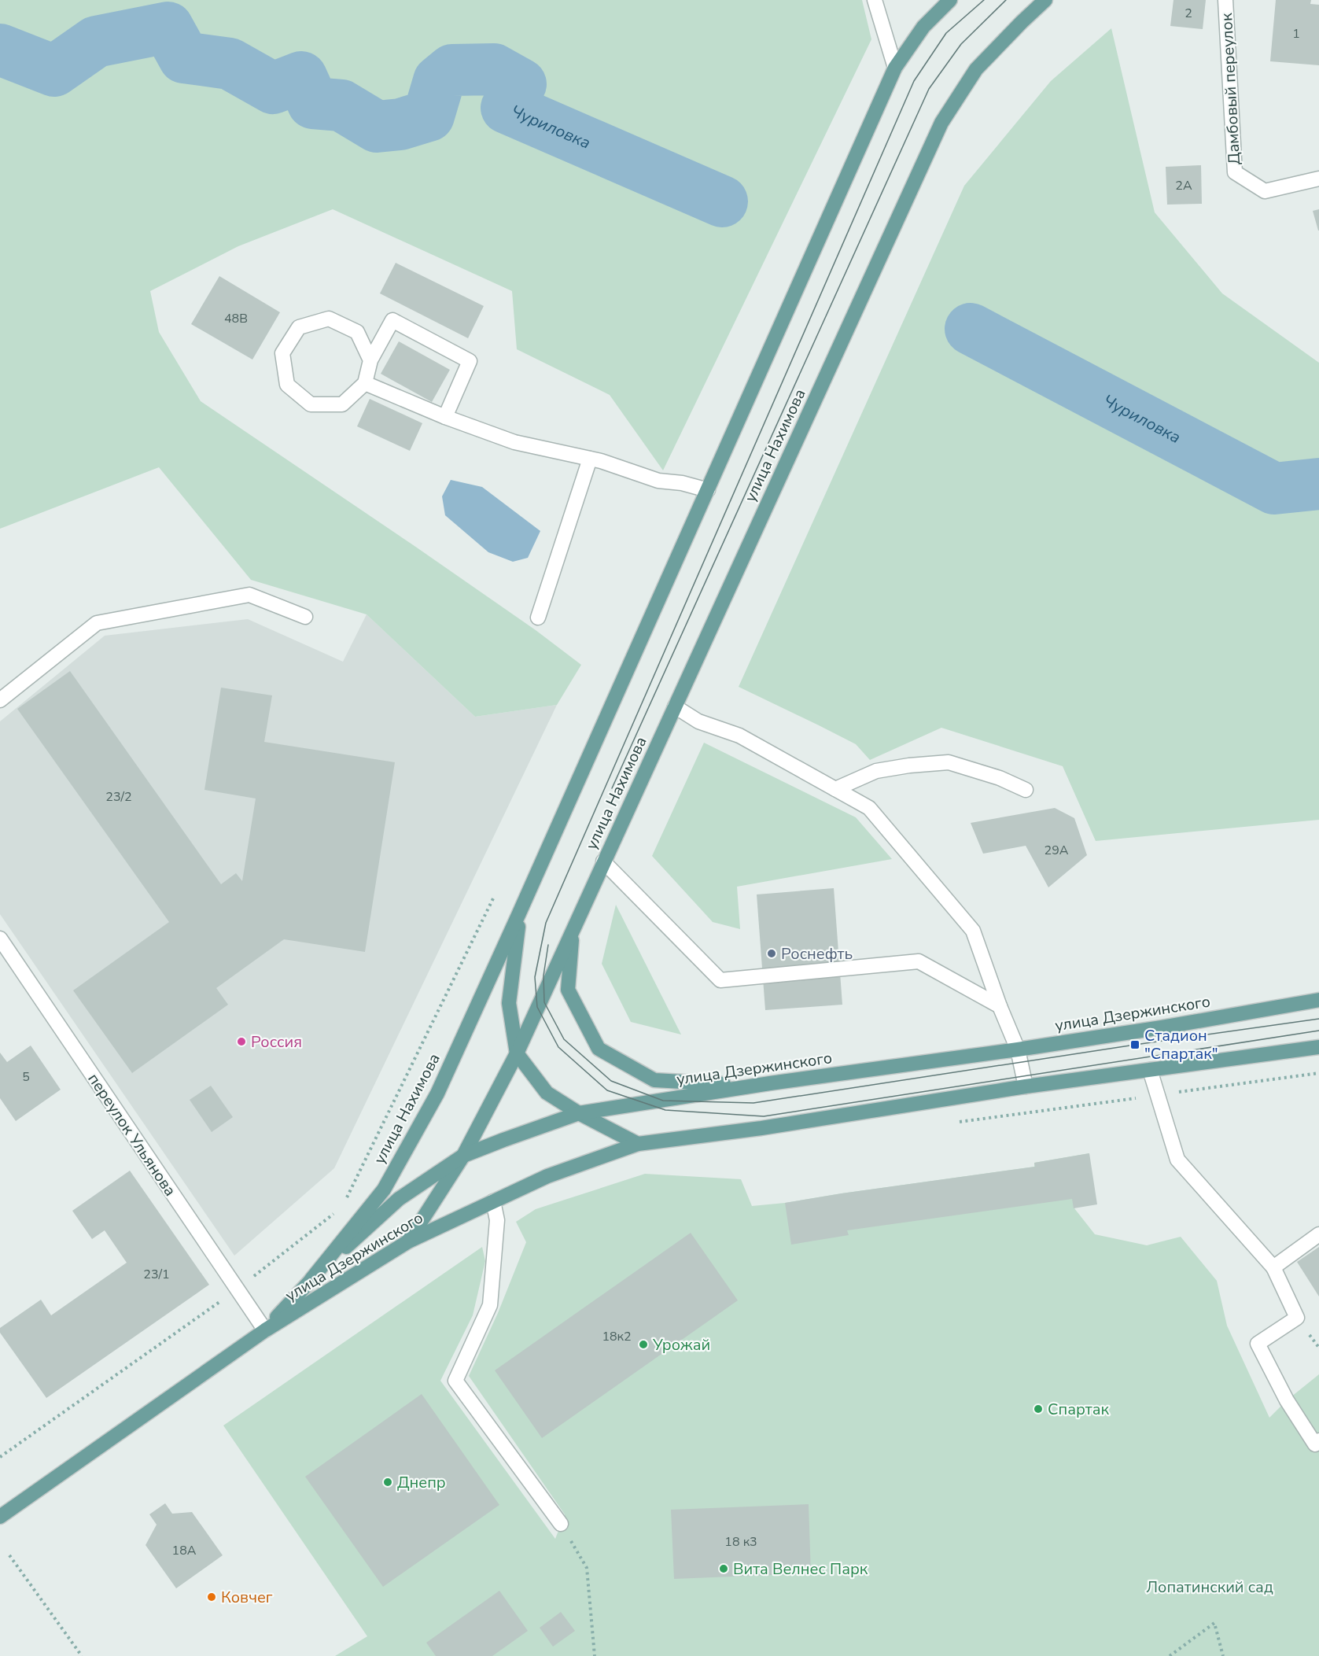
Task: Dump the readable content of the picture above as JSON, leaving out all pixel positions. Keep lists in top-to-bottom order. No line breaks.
{"streets":{"main road":["улица Нахимова","улица Дзержинского"],"street":["Дамбовый переулок","переулок Ульянова"]},"crossings":[["улица Нахимова","улица Дзержинского"],["улица Дзержинского","переулок Ульянова"]],"water":["Чуриловка"],"parks":["Лопатинский сад"],"places":{"other":["Роснефть","Россия","Урожай","Спартак","Днепр","Вита Велнес Парк","Ковчег"],"transit":["Стадион \"Спартак\""]},"house_numbers":["2","1","2А","48В","23/2","29А","5","23/1","18к2","18 к3","18А"]}
